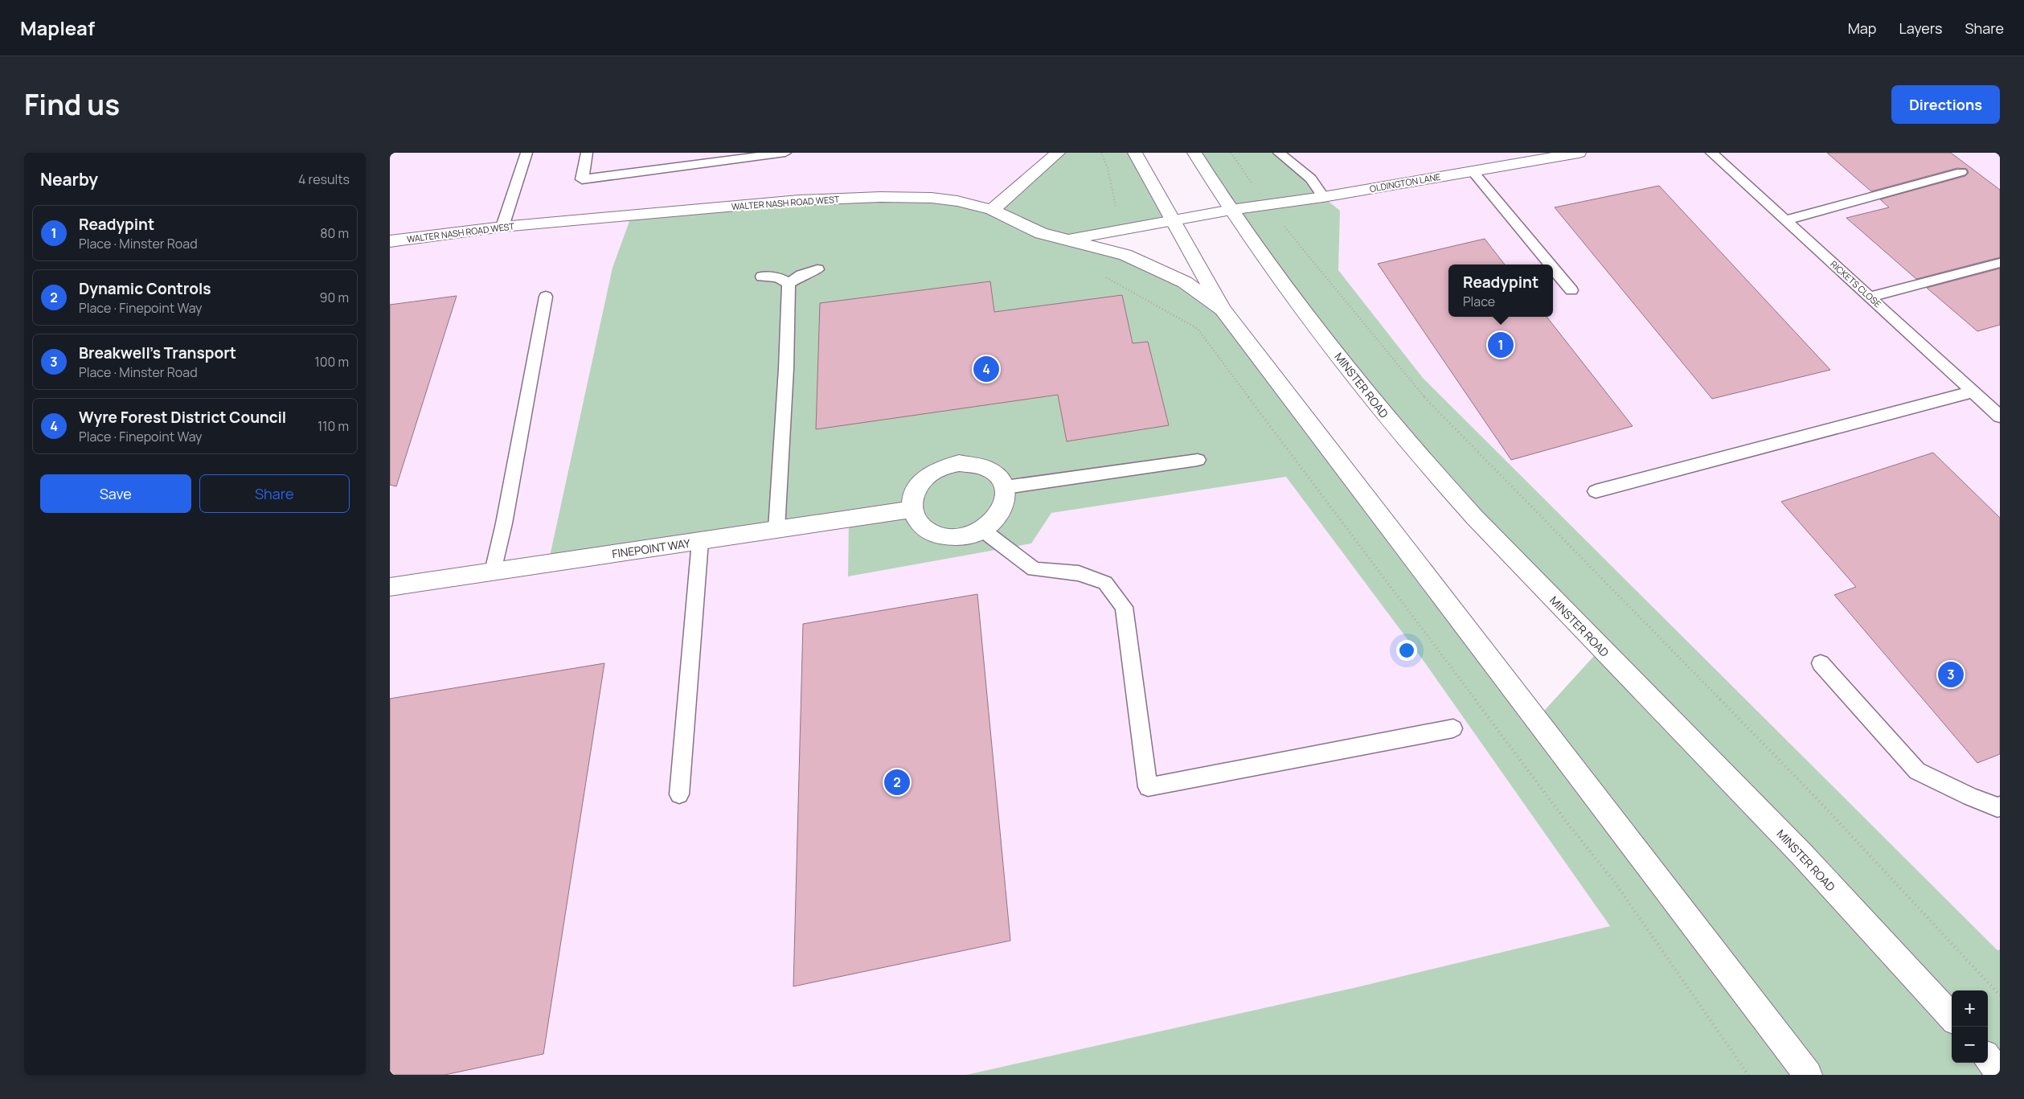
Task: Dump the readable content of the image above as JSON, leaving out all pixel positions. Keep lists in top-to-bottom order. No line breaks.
{"streets":{"street":["OLDINGTON LANE","WALTER NASH ROAD WEST","MINSTER ROAD","FINEPOINT WAY"],"lane":["RICKETS CLOSE"]},"crossings":[["OLDINGTON LANE","WALTER NASH ROAD WEST"],["OLDINGTON LANE","MINSTER ROAD"]],"page":{"header":"Mapleaf","nav":["Map","Layers","Share"],"title":"Find us","buttons":["Directions",["Save","Share"]],"heading":["Nearby","4 results"],"list":[{"mark":"1","name":"Readypint","note":"Place · Minster Road","value":"80 m"},{"mark":"2","name":"Dynamic Controls","note":"Place · Finepoint Way","value":"90 m"},{"mark":"3","name":"Breakwell's Transport","note":"Place · Minster Road","value":"100 m"},{"mark":"4","name":"Wyre Forest District Council","note":"Place · Finepoint Way","value":"110 m"}],"popup":["Readypint","Place"],"pins":["1","4","3","2"],"map_buttons":["+","−"]}}
